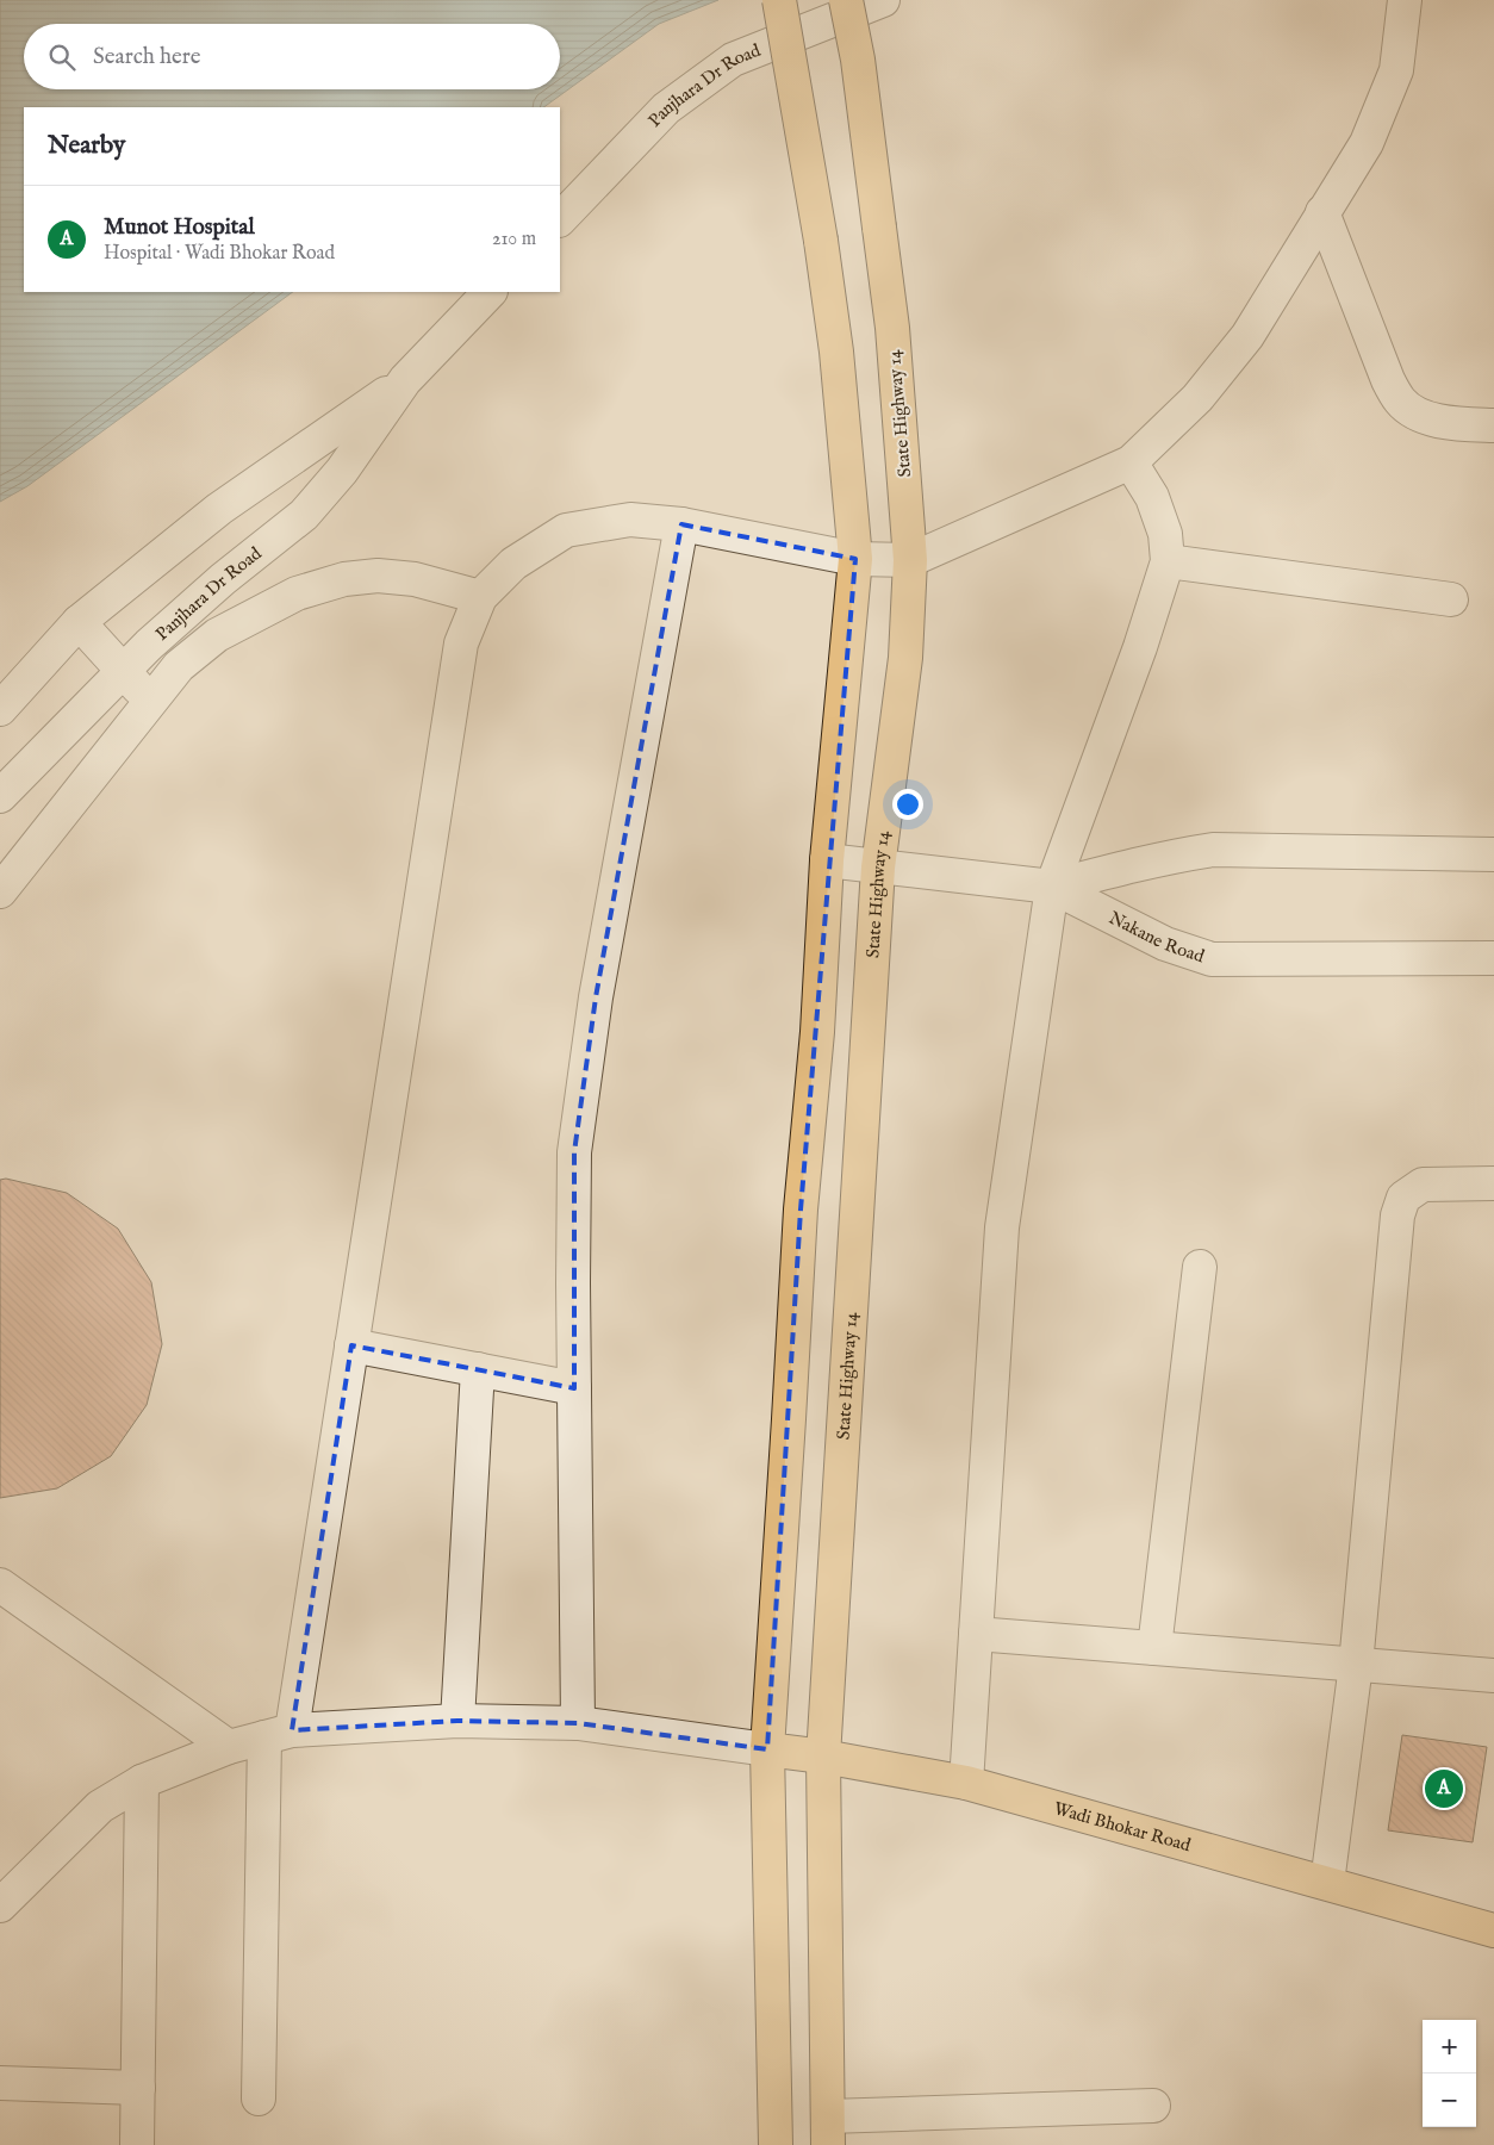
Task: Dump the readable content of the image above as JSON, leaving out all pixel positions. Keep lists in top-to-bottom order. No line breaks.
{"streets":{"main road":["State Highway 14","Wadi Bhokar Road"],"street":["Panjhara Dr Road","Nakane Road"]},"crossings":[["State Highway 14","Nakane Road"],["State Highway 14","Wadi Bhokar Road"]],"page":{"search":"Search here","heading":"Nearby","list":[{"mark":"A","name":"Munot Hospital","note":"Hospital · Wadi Bhokar Road","value":"210 m"}],"pins":"A","map_buttons":["+","−"]}}
